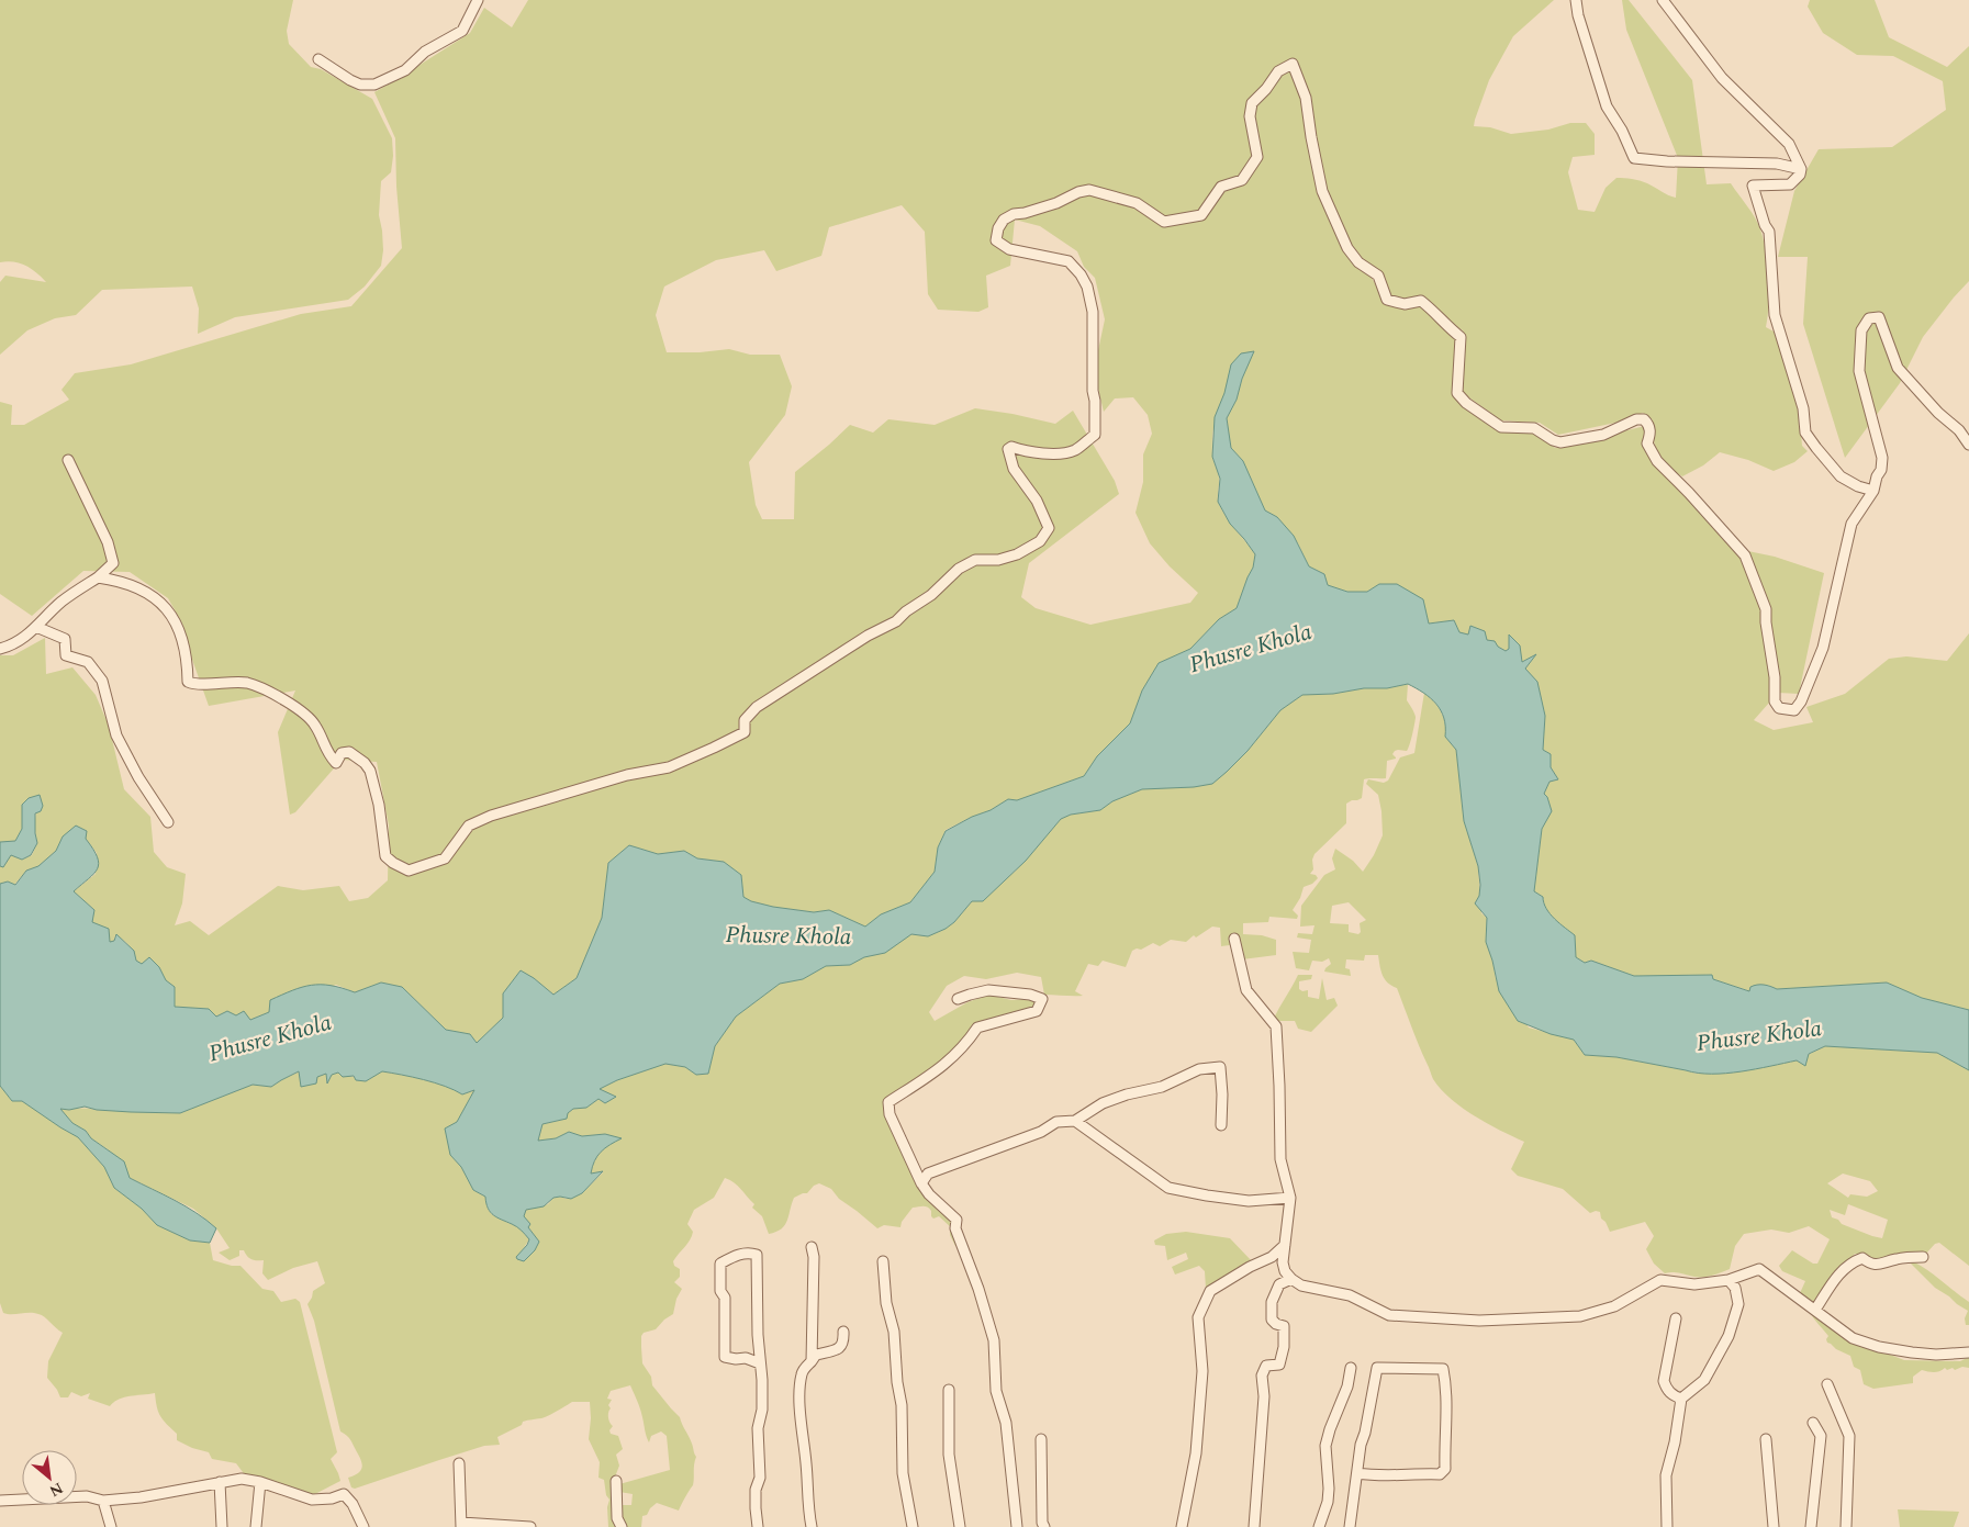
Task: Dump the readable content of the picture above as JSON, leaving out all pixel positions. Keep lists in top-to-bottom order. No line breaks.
{"water":["Phusre Khola"],"north":"bottom right"}
